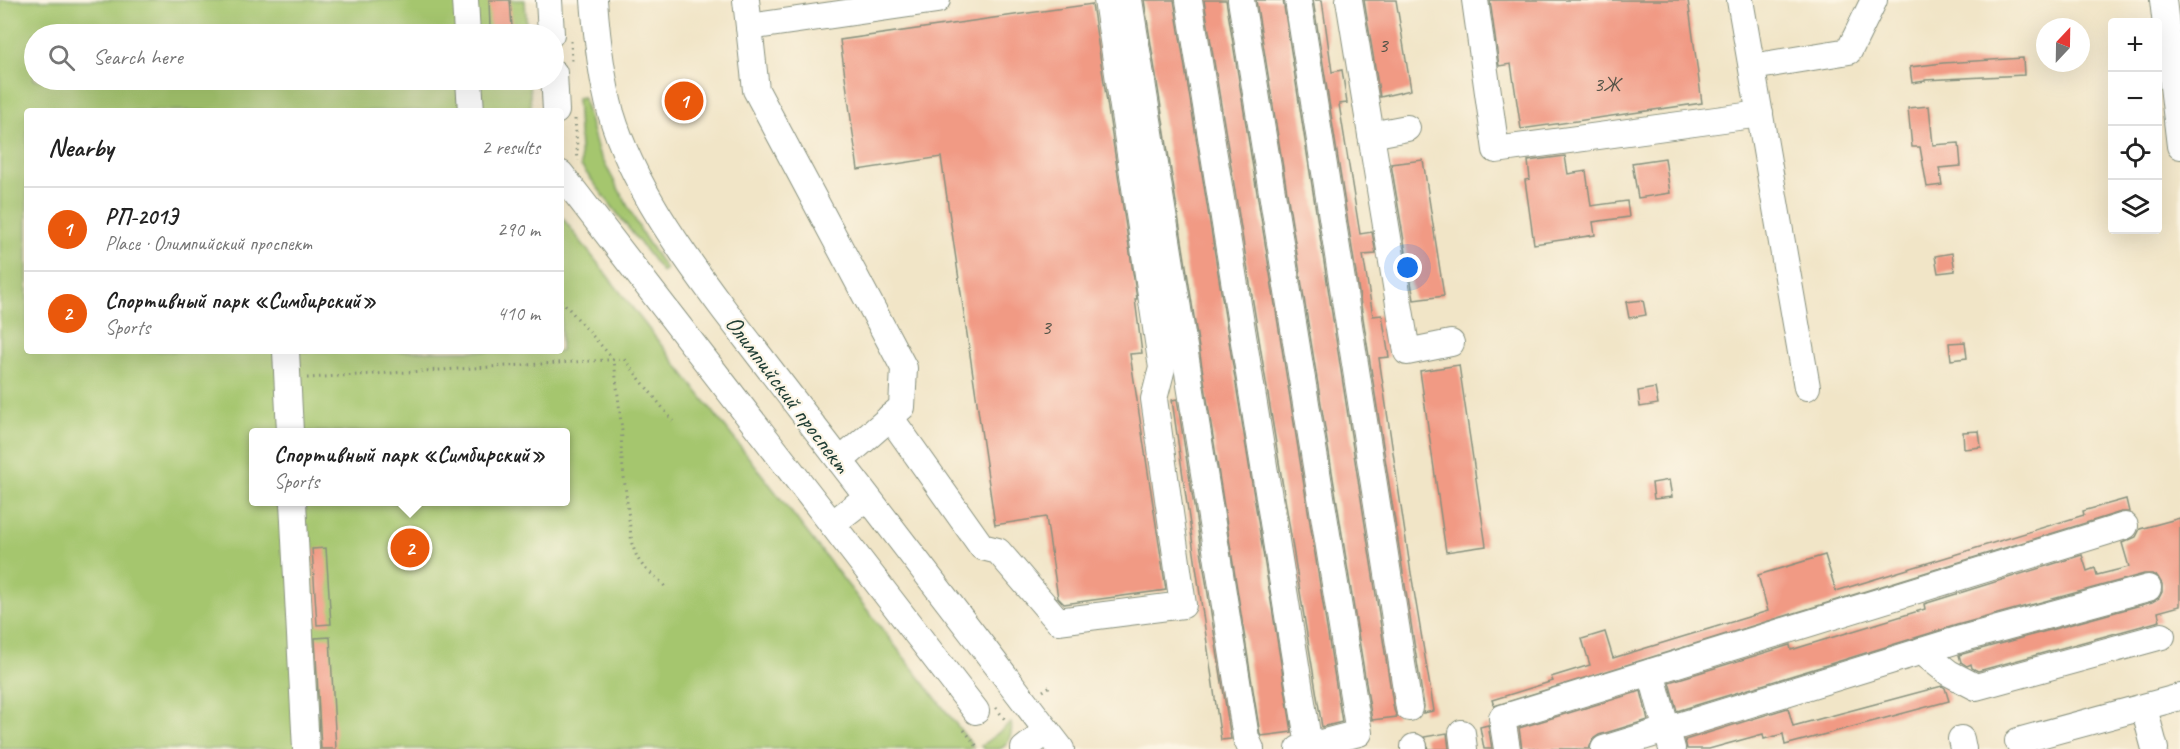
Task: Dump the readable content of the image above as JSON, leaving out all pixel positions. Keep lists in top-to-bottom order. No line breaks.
{"streets":{"street":["Олимпийский проспект"]},"house_numbers":["3","3Ж","3"],"north":"top","page":{"map_buttons":["+","−"],"search":"Search here","pins":["1","2"],"heading":["Nearby","2 results"],"list":[{"mark":"1","name":"РП-201Э","note":"Place · Олимпийский проспект","value":"290 m"},{"mark":"2","name":"Спортивный парк «Симбирский»","note":"Sports","value":"410 m"}],"popup":["Спортивный парк «Симбирский»","Sports"]}}
